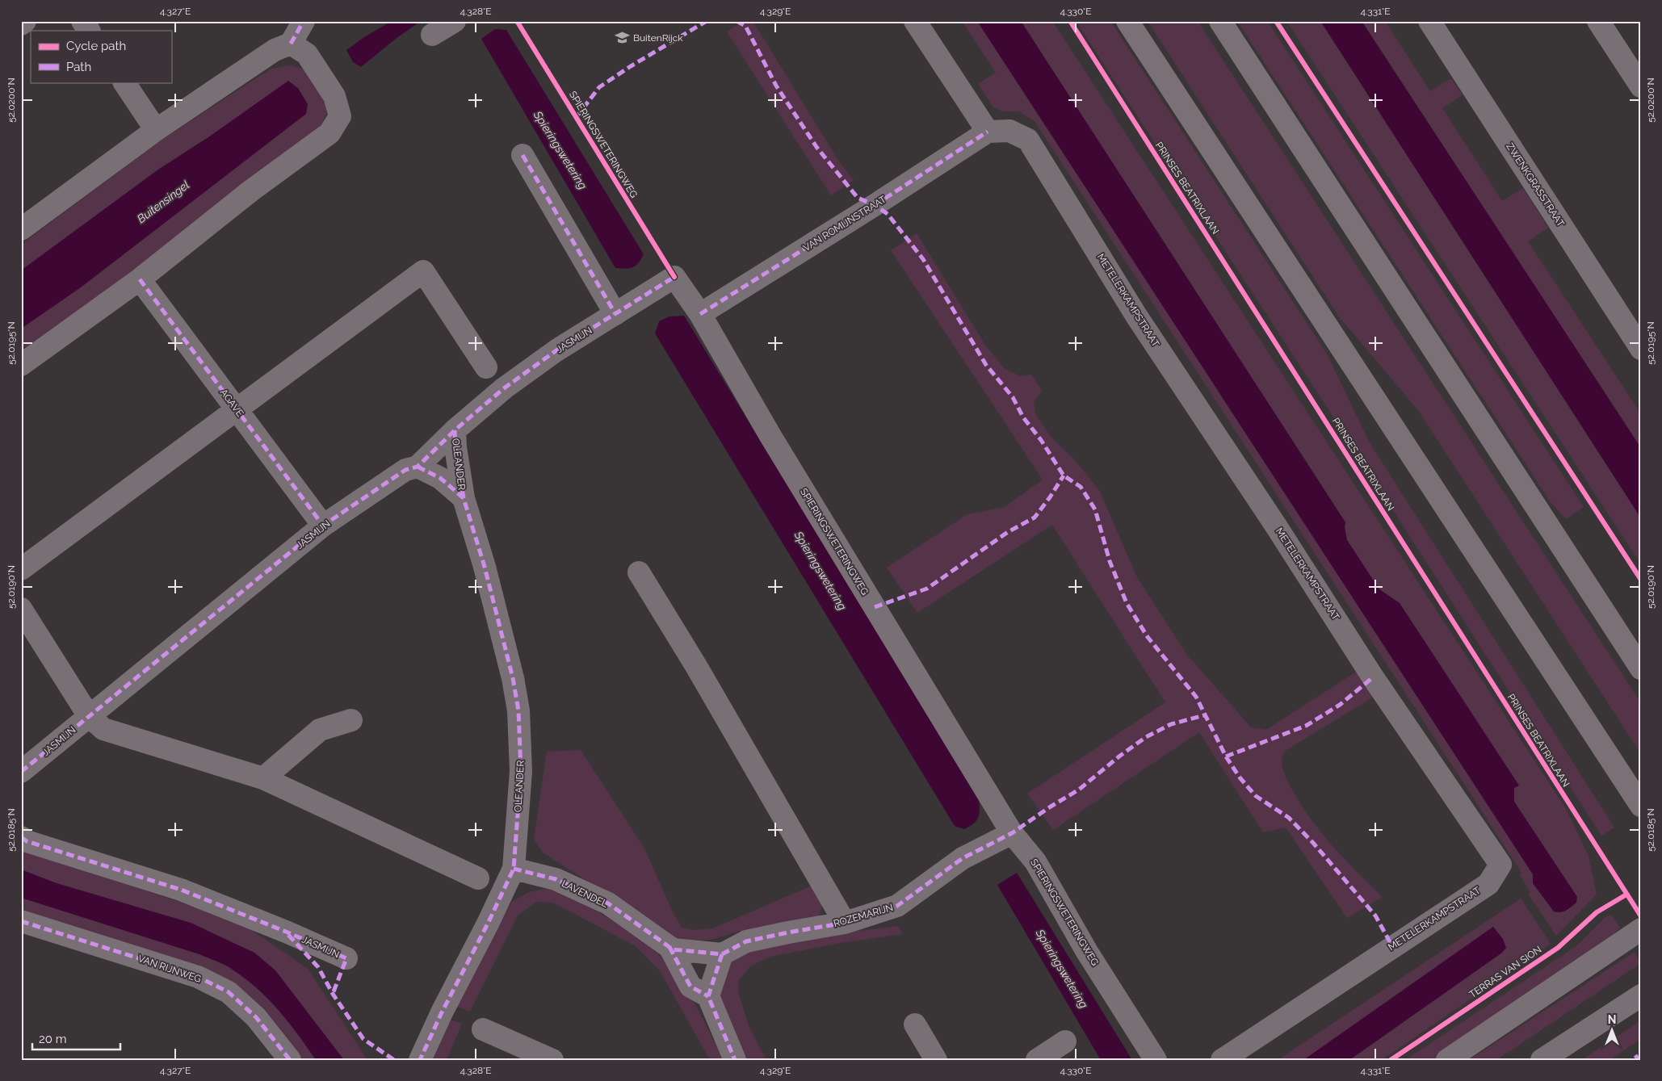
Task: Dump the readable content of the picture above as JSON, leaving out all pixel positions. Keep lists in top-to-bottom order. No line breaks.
{"streets":{"street":["SPIERINGSWETERINGWEG","ZWENKGRASSTRAAT","VAN ROMIJNSTRAAT","METELERKAMPSTRAAT","JASMIJN","AGAVE","OLEANDER","LAVENDEL","ROZEMARIJN","VAN RIJNWEG"],"cycle path":["PRINSES BEATRIXLAAN","TERRAS VAN SION"]},"crossings":[["SPIERINGSWETERINGWEG","VAN ROMIJNSTRAAT"],["SPIERINGSWETERINGWEG","JASMIJN"],["SPIERINGSWETERINGWEG","ROZEMARIJN"],["VAN ROMIJNSTRAAT","METELERKAMPSTRAAT"],["JASMIJN","AGAVE"],["JASMIJN","OLEANDER"],["OLEANDER","LAVENDEL"],["LAVENDEL","ROZEMARIJN"]],"water":["Spieringswetering","Buitensingel"],"places":{"school or university":["BuitenRijck"]},"legend":["Cycle path","Path"],"scale_bar":"20 m","north":"top","coordinates":["4.327°E","4.328°E","4.329°E","4.330°E","4.331°E","52.0200°N","52.0195°N","52.0190°N","52.0185°N"]}
